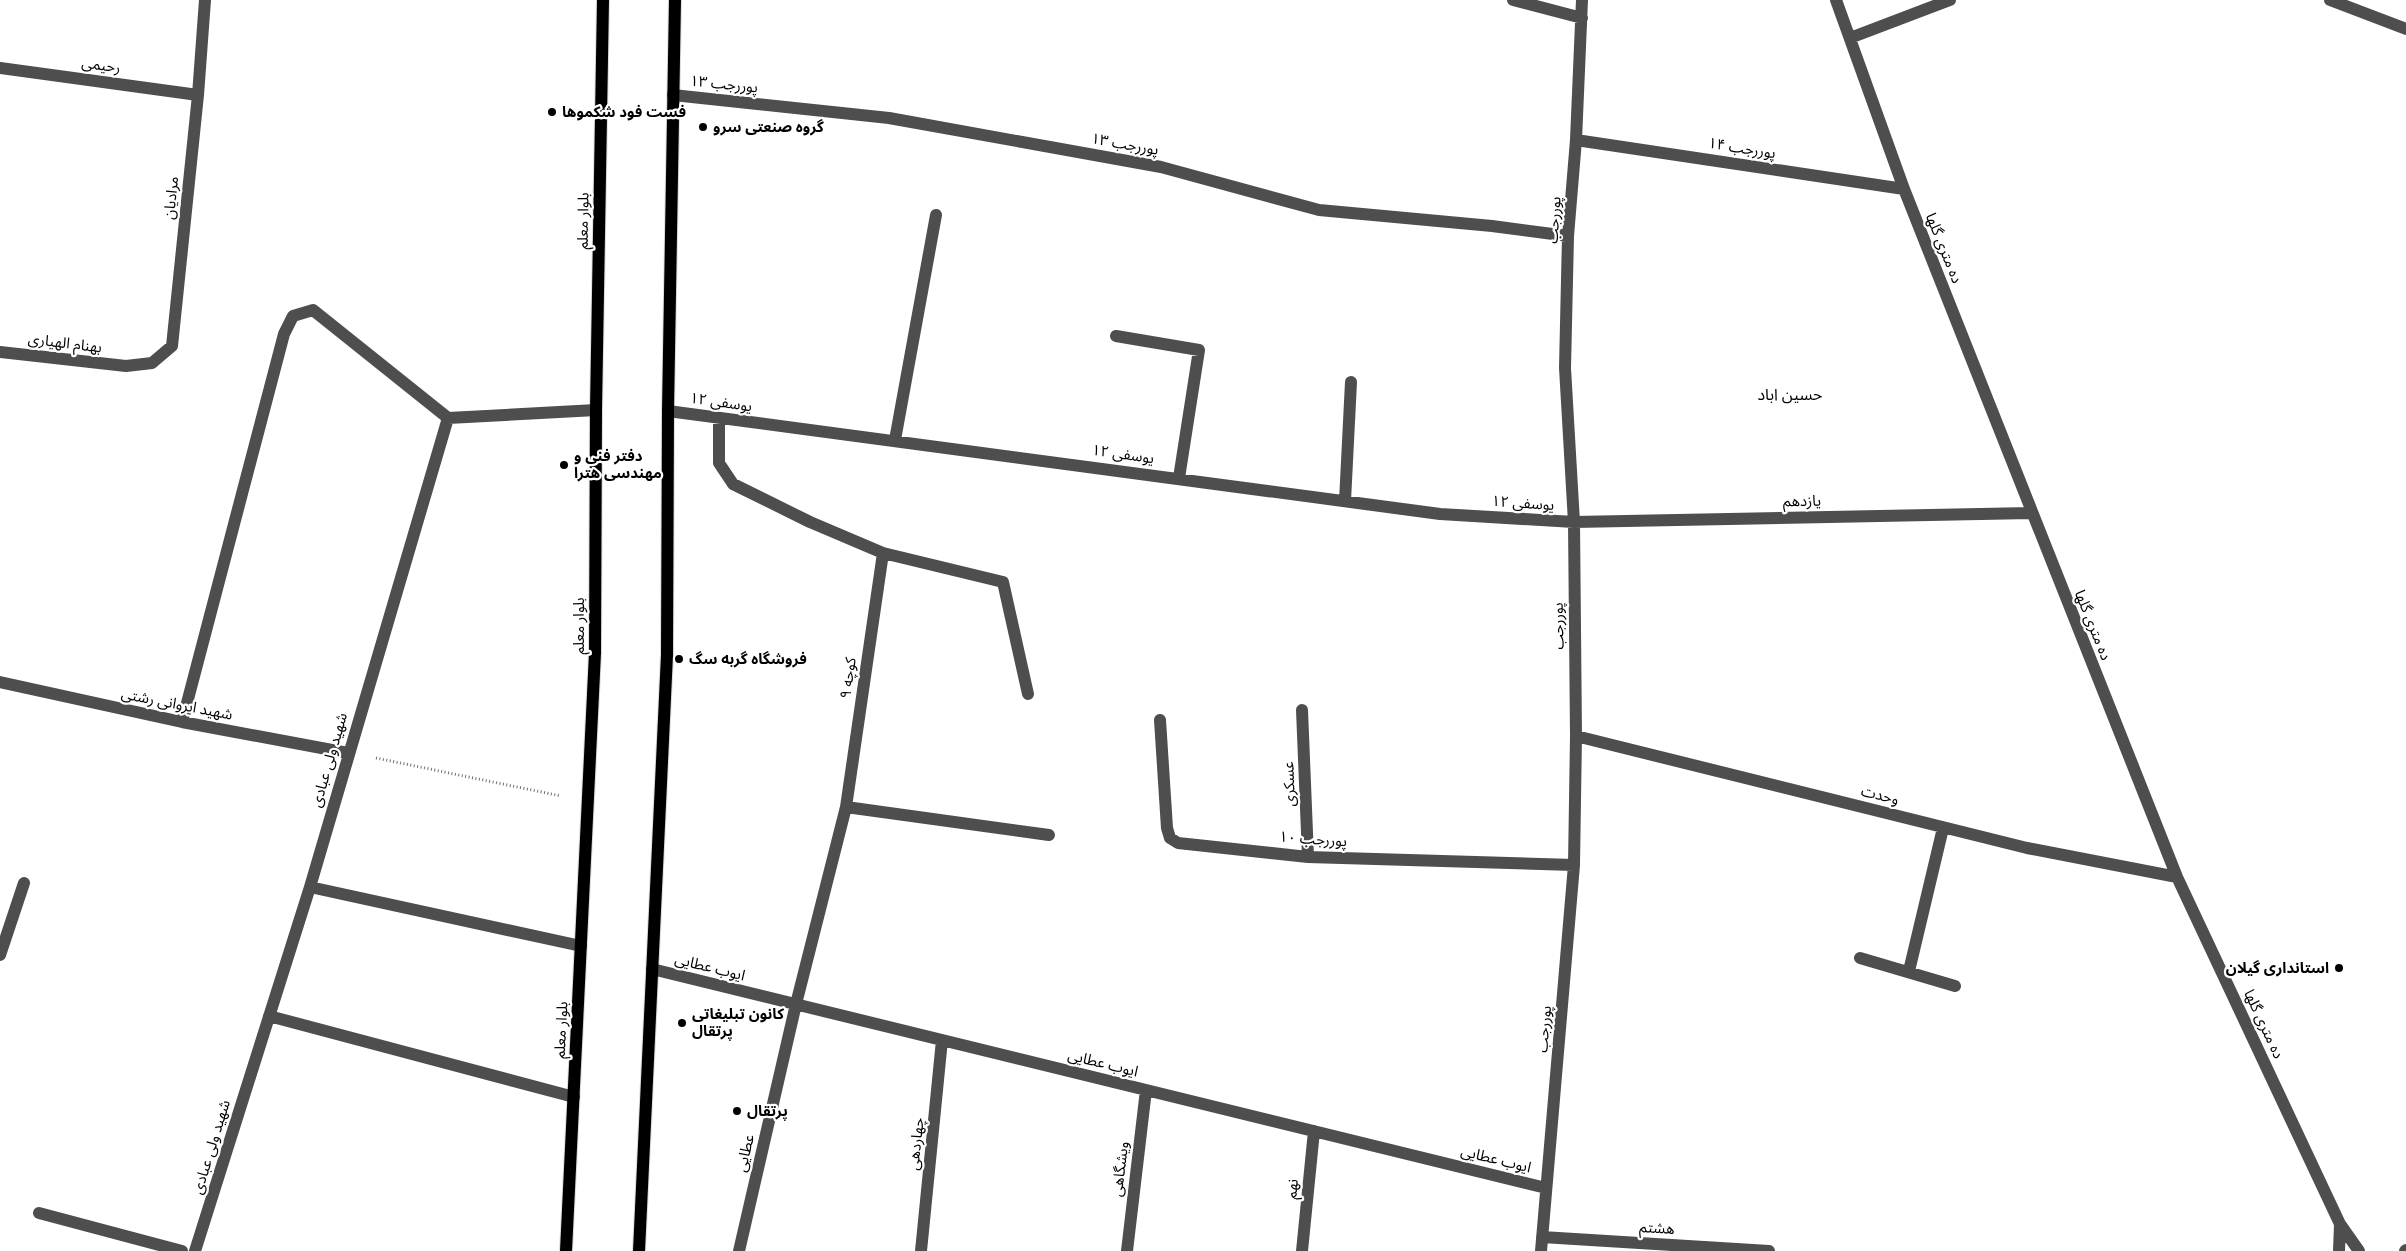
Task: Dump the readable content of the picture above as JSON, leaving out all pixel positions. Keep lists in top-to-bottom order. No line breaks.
{"streets":{"main road":["بلوار معلم"],"street":["رحیمی","پوررجب ۱۳","پوررجب ۱۴","مرادیان","پوررجب","ده متری گلها","بهنام الهیاری","یوسفی ۱۲","یازدهم","کوچه ۹","شهید ایروانی رشتی","شهید ولی عبادی","عسکری","وحدت","پوررجب ۱۰","ایوب عطایی","چهاردهی","عطایی","ویشگاهی","نهم","هشتم"]},"crossings":[["رحیمی","مرادیان"],["پوررجب ۱۳","پوررجب"],["پوررجب ۱۴","پوررجب"],["پوررجب ۱۴","ده متری گلها"],["مرادیان","بهنام الهیاری"],["پوررجب","یوسفی ۱۲"],["پوررجب","یازدهم"],["پوررجب","وحدت"],["پوررجب","پوررجب ۱۰"],["پوررجب","ایوب عطایی"],["پوررجب","هشتم"],["ده متری گلها","یازدهم"],["ده متری گلها","وحدت"],["یوسفی ۱۲","یازدهم"],["کوچه ۹","ایوب عطایی"],["کوچه ۹","عطایی"],["شهید ایروانی رشتی","شهید ولی عبادی"],["عسکری","پوررجب ۱۰"],["ایوب عطایی","چهاردهی"],["ایوب عطایی","عطایی"],["ایوب عطایی","ویشگاهی"],["ایوب عطایی","نهم"]],"districts":["حسین اباد"],"places":["فست فود شکموها","گروه صنعتی سرو","دفتر فنی و مهندسی هترا","فروشگاه گربه سگ","استانداری گیلان","کانون تبلیغاتی پرتقال","پرتقال"]}
